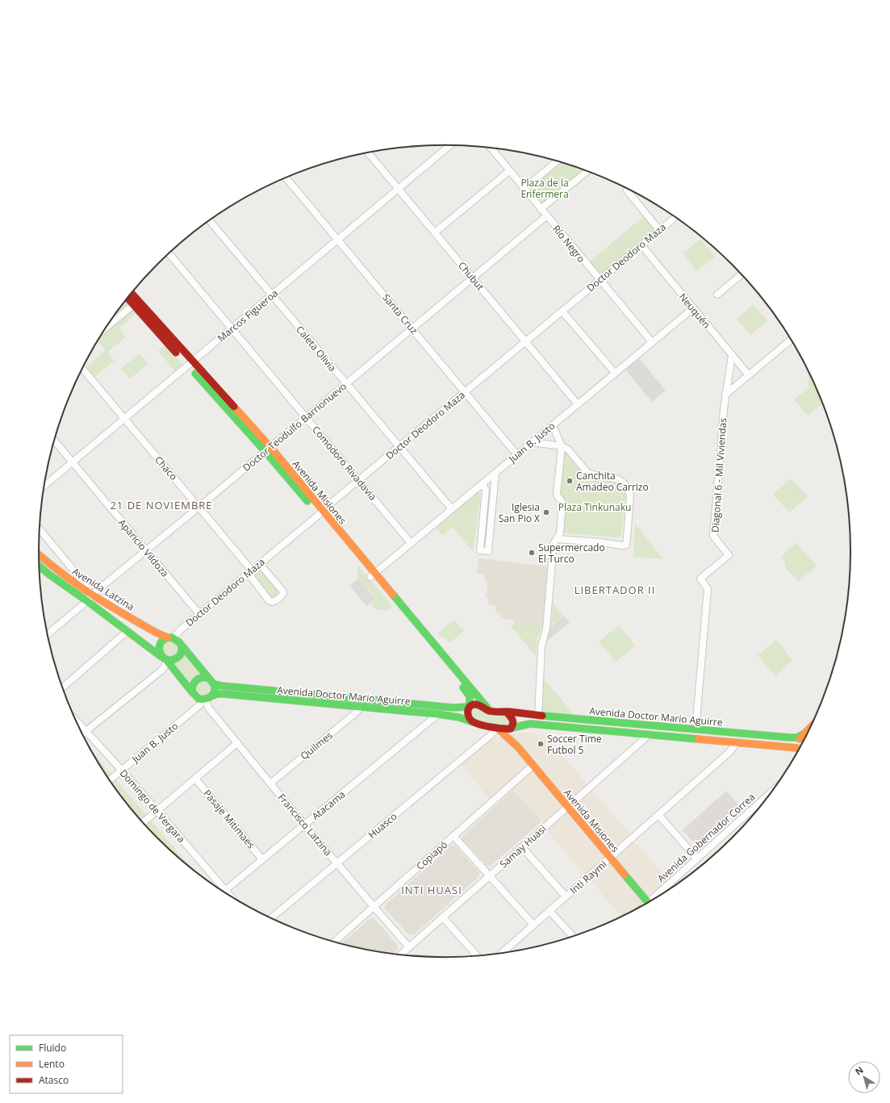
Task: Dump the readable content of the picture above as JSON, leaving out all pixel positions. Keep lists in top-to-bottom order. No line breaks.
{"streets":{"main road":["Avenida Misiones","Avenida Latzina","Avenida Doctor Mario Aguirre"],"street":["Río Negro","Doctor Deodoro Maza","Chubut","Neuquén","Santa Cruz","Marcos Figueroa","Caleta Olivia","Doctor Teodulfo Barrionuevo","Juan B. Justo","Comodoro Rivadavia","Chaco","Diagonal 6 - Mil Viviendas","Aparicio Vildoza","Quilmes","Atacama","Domingo de Vergara","Pasaje Mitimaes","Francisco Latzina","Huasco","Avenida Gobernador Correa","Samay Huasi","Copiapó","Inti Raymi"]},"crossings":[["Río Negro","Doctor Deodoro Maza"],["Río Negro","Doctor Teodulfo Barrionuevo"],["Río Negro","Juan B. Justo"],["Doctor Deodoro Maza","Chubut"],["Doctor Deodoro Maza","Neuquén"],["Doctor Deodoro Maza","Santa Cruz"],["Doctor Deodoro Maza","Caleta Olivia"],["Doctor Deodoro Maza","Comodoro Rivadavia"],["Doctor Deodoro Maza","Chaco"],["Doctor Deodoro Maza","Avenida Misiones"],["Doctor Deodoro Maza","Aparicio Vildoza"],["Doctor Deodoro Maza","Avenida Latzina"],["Chubut","Marcos Figueroa"],["Chubut","Doctor Teodulfo Barrionuevo"],["Chubut","Juan B. Justo"],["Neuquén","Juan B. Justo"],["Neuquén","Diagonal 6 - Mil Viviendas"],["Santa Cruz","Marcos Figueroa"],["Santa Cruz","Doctor Teodulfo Barrionuevo"],["Santa Cruz","Juan B. Justo"],["Marcos Figueroa","Caleta Olivia"],["Marcos Figueroa","Comodoro Rivadavia"],["Marcos Figueroa","Chaco"],["Marcos Figueroa","Avenida Misiones"],["Marcos Figueroa","Aparicio Vildoza"],["Caleta Olivia","Doctor Teodulfo Barrionuevo"],["Caleta Olivia","Juan B. Justo"],["Doctor Teodulfo Barrionuevo","Comodoro Rivadavia"],["Doctor Teodulfo Barrionuevo","Chaco"],["Doctor Teodulfo Barrionuevo","Avenida Misiones"],["Doctor Teodulfo Barrionuevo","Aparicio Vildoza"],["Doctor Teodulfo Barrionuevo","Avenida Latzina"],["Juan B. Justo","Comodoro Rivadavia"],["Juan B. Justo","Avenida Misiones"],["Juan B. Justo","Avenida Latzina"],["Juan B. Justo","Avenida Doctor Mario Aguirre"],["Juan B. Justo","Domingo de Vergara"],["Juan B. Justo","Francisco Latzina"],["Diagonal 6 - Mil Viviendas","Avenida Doctor Mario Aguirre"],["Avenida Misiones","Avenida Doctor Mario Aguirre"],["Avenida Misiones","Huasco"],["Avenida Misiones","Samay Huasi"],["Avenida Misiones","Copiapó"],["Avenida Misiones","Inti Raymi"],["Avenida Latzina","Avenida Doctor Mario Aguirre"],["Avenida Latzina","Francisco Latzina"],["Avenida Doctor Mario Aguirre","Quilmes"],["Avenida Doctor Mario Aguirre","Atacama"],["Avenida Doctor Mario Aguirre","Francisco Latzina"],["Avenida Doctor Mario Aguirre","Huasco"],["Avenida Doctor Mario Aguirre","Samay Huasi"],["Avenida Doctor Mario Aguirre","Inti Raymi"],["Quilmes","Francisco Latzina"],["Atacama","Domingo de Vergara"],["Atacama","Pasaje Mitimaes"],["Atacama","Francisco Latzina"],["Francisco Latzina","Huasco"],["Francisco Latzina","Samay Huasi"],["Francisco Latzina","Copiapó"]],"districts":["21 DE NOVIEMBRE","LIBERTADOR II","INTI HUASI"],"parks":["Plaza de la Enfermera","Plaza Tinkunaku"],"places":["Canchita Amadeo Carrizo","Iglesia San Pio X","Supermercado El Turco","Soccer Time Futbol 5"],"legend":["Fluido","Lento","Atasco"],"north":"top left"}
